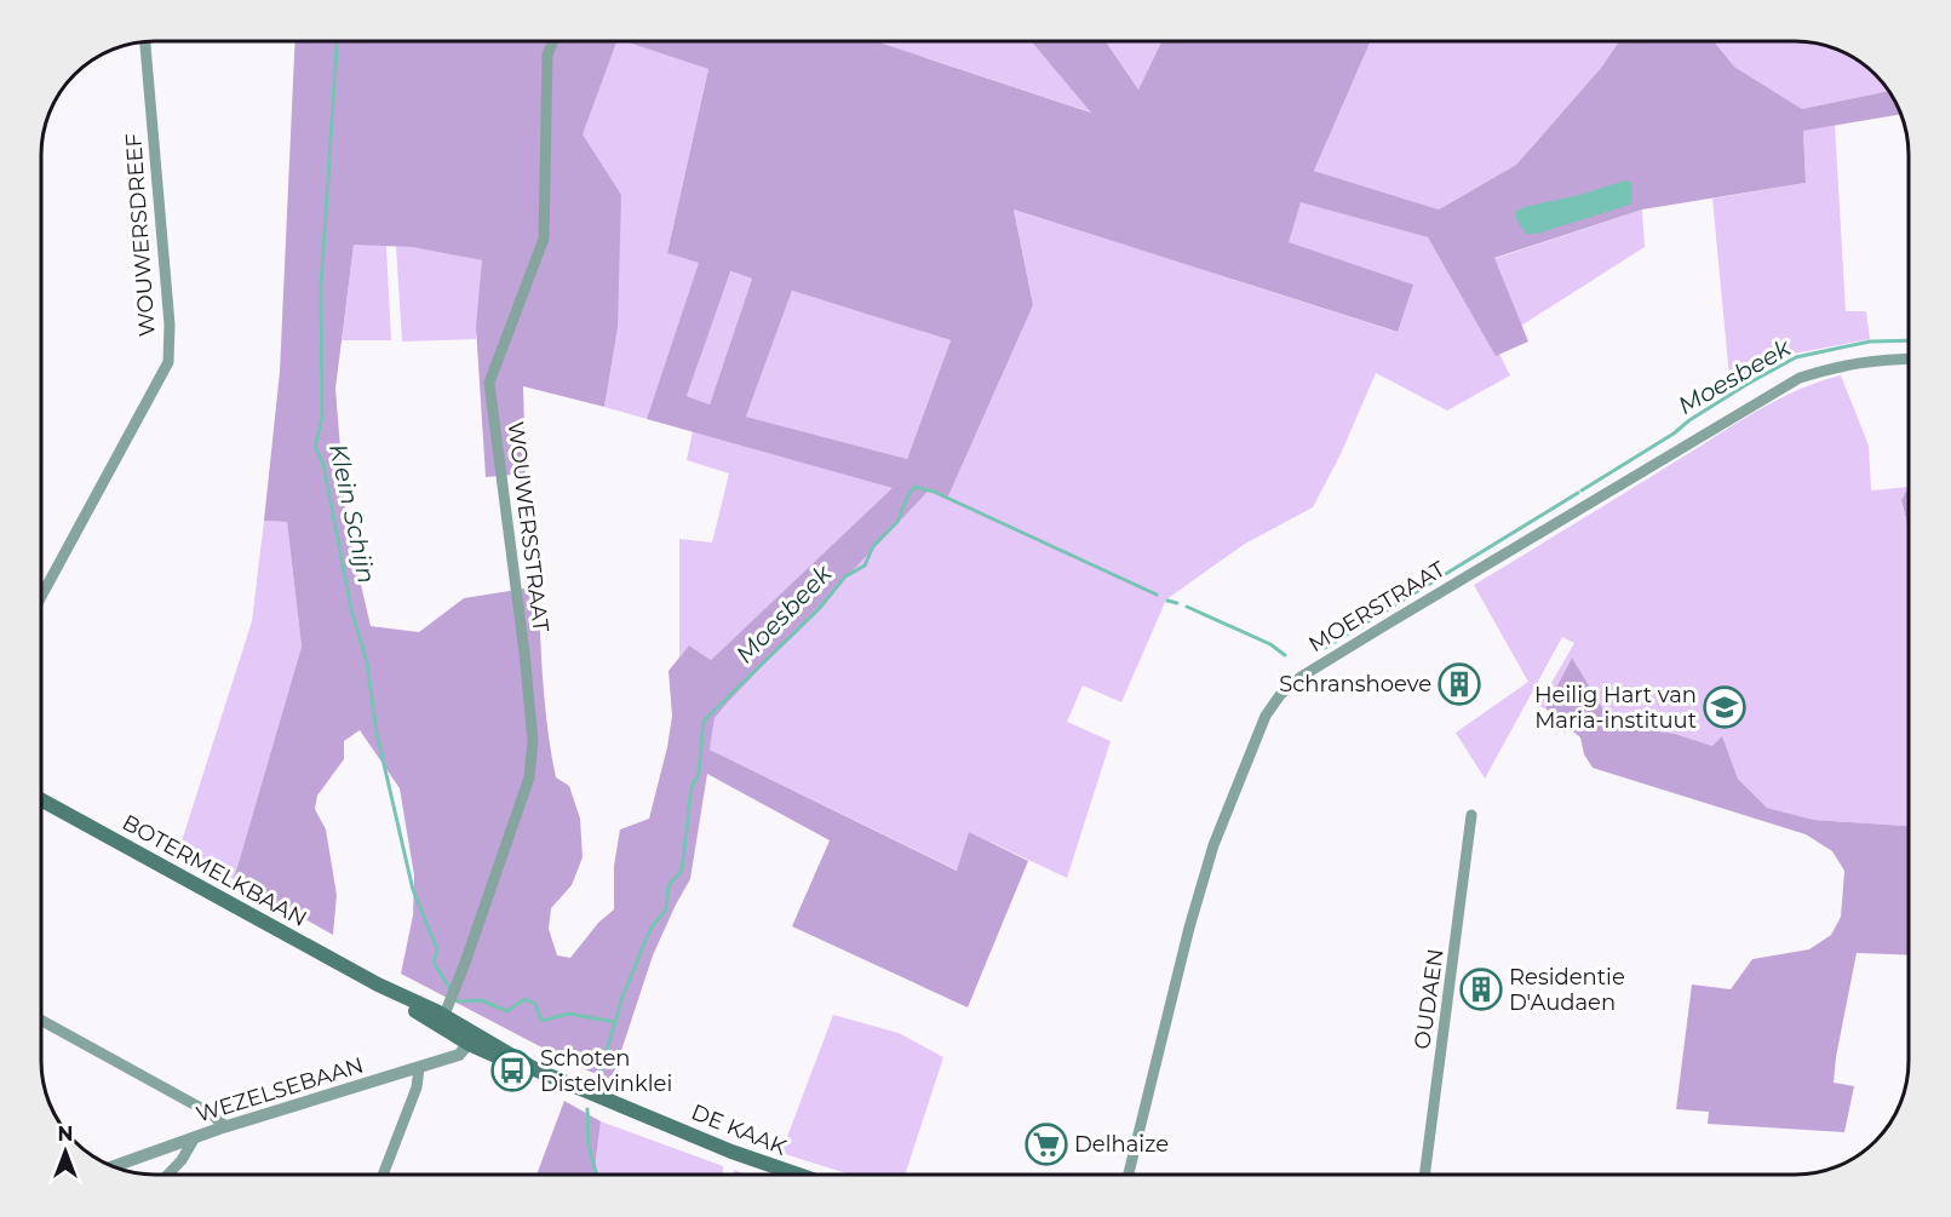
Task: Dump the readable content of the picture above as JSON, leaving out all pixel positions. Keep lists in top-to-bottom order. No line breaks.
{"streets":{"main road":["BOTERMELKBAAN","DE KAAK"],"street":["WOUWERSDREEF","WOUWERSSTRAAT","MOERSTRAAT","OUDAEN","WEZELSEBAAN"]},"crossings":[["WOUWERSSTRAAT","BOTERMELKBAAN"],["BOTERMELKBAAN","WEZELSEBAAN"],["BOTERMELKBAAN","DE KAAK"]],"water":["Moesbeek","Klein Schijn"],"places":{"building":["Schranshoeve","Residentie D'Audaen"],"school or university":["Heilig Hart van Maria-instituut"],"bus stop":["Schoten Distelvinklei"],"supermarket":["Delhaize"]},"north":"top"}
